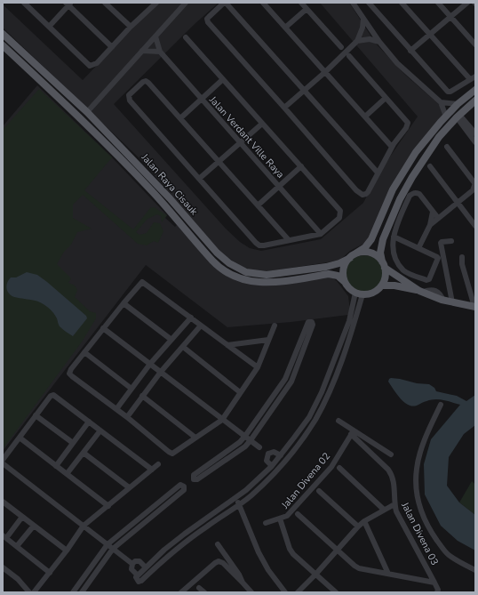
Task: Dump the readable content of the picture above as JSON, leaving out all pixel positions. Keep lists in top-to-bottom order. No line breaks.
{"streets":{"main road":["Jalan Raya Cisauk"],"street":["Jalan Verdant Ville Raya","Jalan Divena 02","Jalan Divena 03"]},"crossings":[["Jalan Divena 02","Jalan Divena 03"]]}
